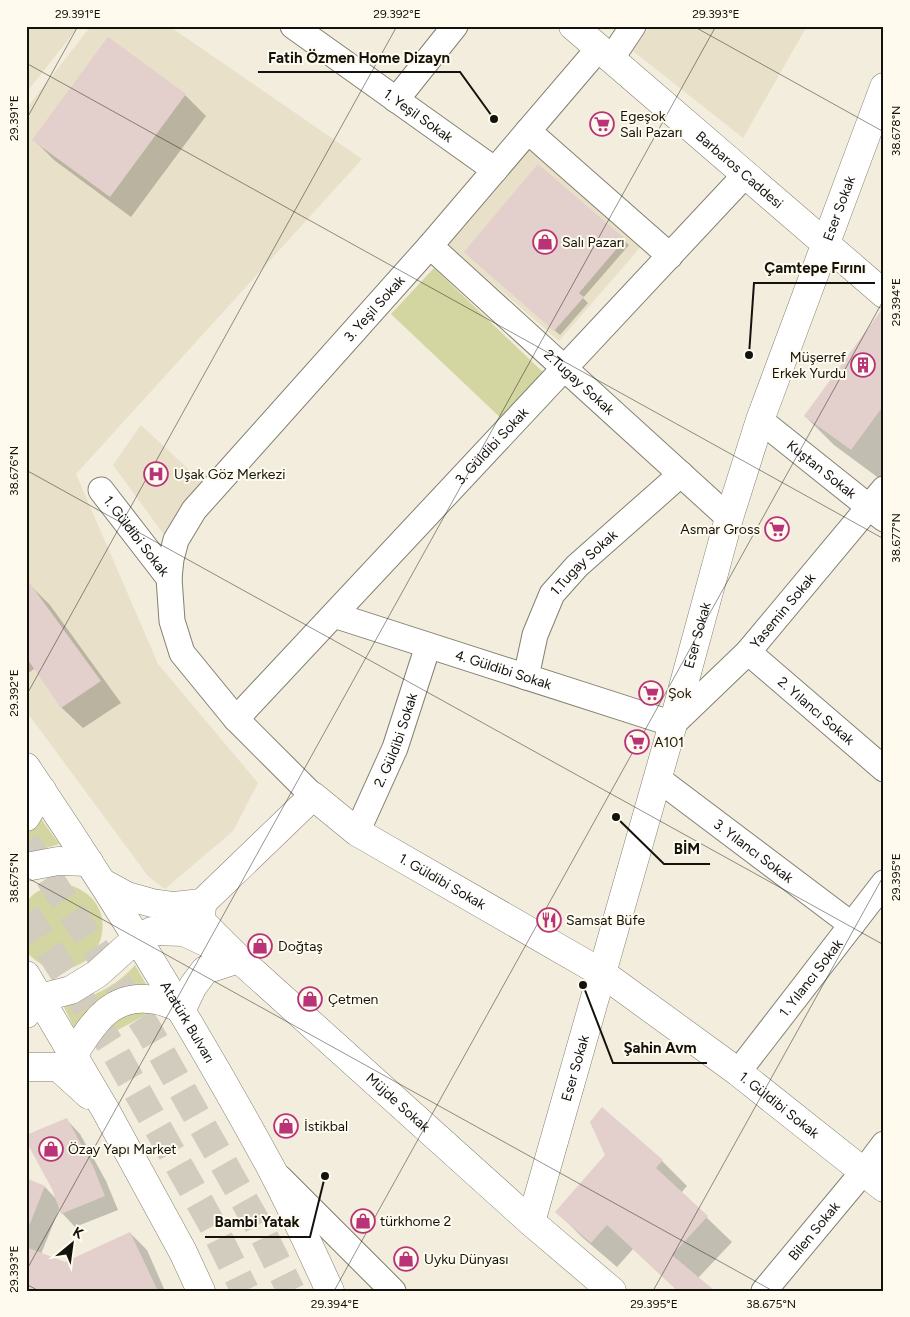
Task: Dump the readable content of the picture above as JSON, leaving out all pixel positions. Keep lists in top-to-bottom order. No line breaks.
{"streets":{"main road":["Barbaros Caddesi","Eser Sokak","1. Güldibi Sokak","Atatürk Bulvarı","Müjde Sokak"],"street":["1. Yeşil Sokak","3. Yeşil Sokak","2.Tugay Sokak","3. Güldibi Sokak","Kuştan Sokak","1.Tugay Sokak","Yasemin Sokak","4. Güldibi Sokak","2. Yılancı Sokak","2. Güldibi Sokak","3. Yılancı Sokak","1. Yılancı Sokak","Bilen Sokak"]},"crossings":[["1. Yeşil Sokak","3. Yeşil Sokak"],["Barbaros Caddesi","Eser Sokak"],["Barbaros Caddesi","3. Yeşil Sokak"],["Barbaros Caddesi","3. Güldibi Sokak"],["Eser Sokak","2.Tugay Sokak"],["Eser Sokak","Kuştan Sokak"],["Eser Sokak","1. Güldibi Sokak"],["Eser Sokak","Yasemin Sokak"],["Eser Sokak","4. Güldibi Sokak"],["Eser Sokak","3. Yılancı Sokak"],["Eser Sokak","Müjde Sokak"],["3. Yeşil Sokak","2.Tugay Sokak"],["3. Yeşil Sokak","1. Güldibi Sokak"],["2.Tugay Sokak","3. Güldibi Sokak"],["2.Tugay Sokak","1.Tugay Sokak"],["3. Güldibi Sokak","1. Güldibi Sokak"],["3. Güldibi Sokak","4. Güldibi Sokak"],["Kuştan Sokak","Yasemin Sokak"],["1. Güldibi Sokak","2. Güldibi Sokak"],["1. Güldibi Sokak","1. Yılancı Sokak"],["1. Güldibi Sokak","Bilen Sokak"],["1.Tugay Sokak","4. Güldibi Sokak"],["Yasemin Sokak","4. Güldibi Sokak"],["Yasemin Sokak","2. Yılancı Sokak"],["4. Güldibi Sokak","2. Güldibi Sokak"],["3. Yılancı Sokak","1. Yılancı Sokak"]],"places":{"other":["Fatih Özmen Home Dizayn","Çamtepe Fırını","BİM","Şahin Avm","Bambi Yatak"],"supermarket":["Egeşok Salı Pazarı","Asmar Gross","Şok","A101"],"shop":["Salı Pazarı","Doğtaş","Çetmen","İstikbal","Özay Yapı Market","türkhome 2","Uyku Dünyası"],"building":["Müşerref Erkek Yurdu"],"hospital":["Uşak Göz Merkezi"],"restaurant":["Samsat Büfe"]},"north":"top right","coordinates":["29.391°E","29.392°E","29.393°E","38.678°N","29.394°E","38.676°N","38.677°N","29.395°E","38.675°N"]}
